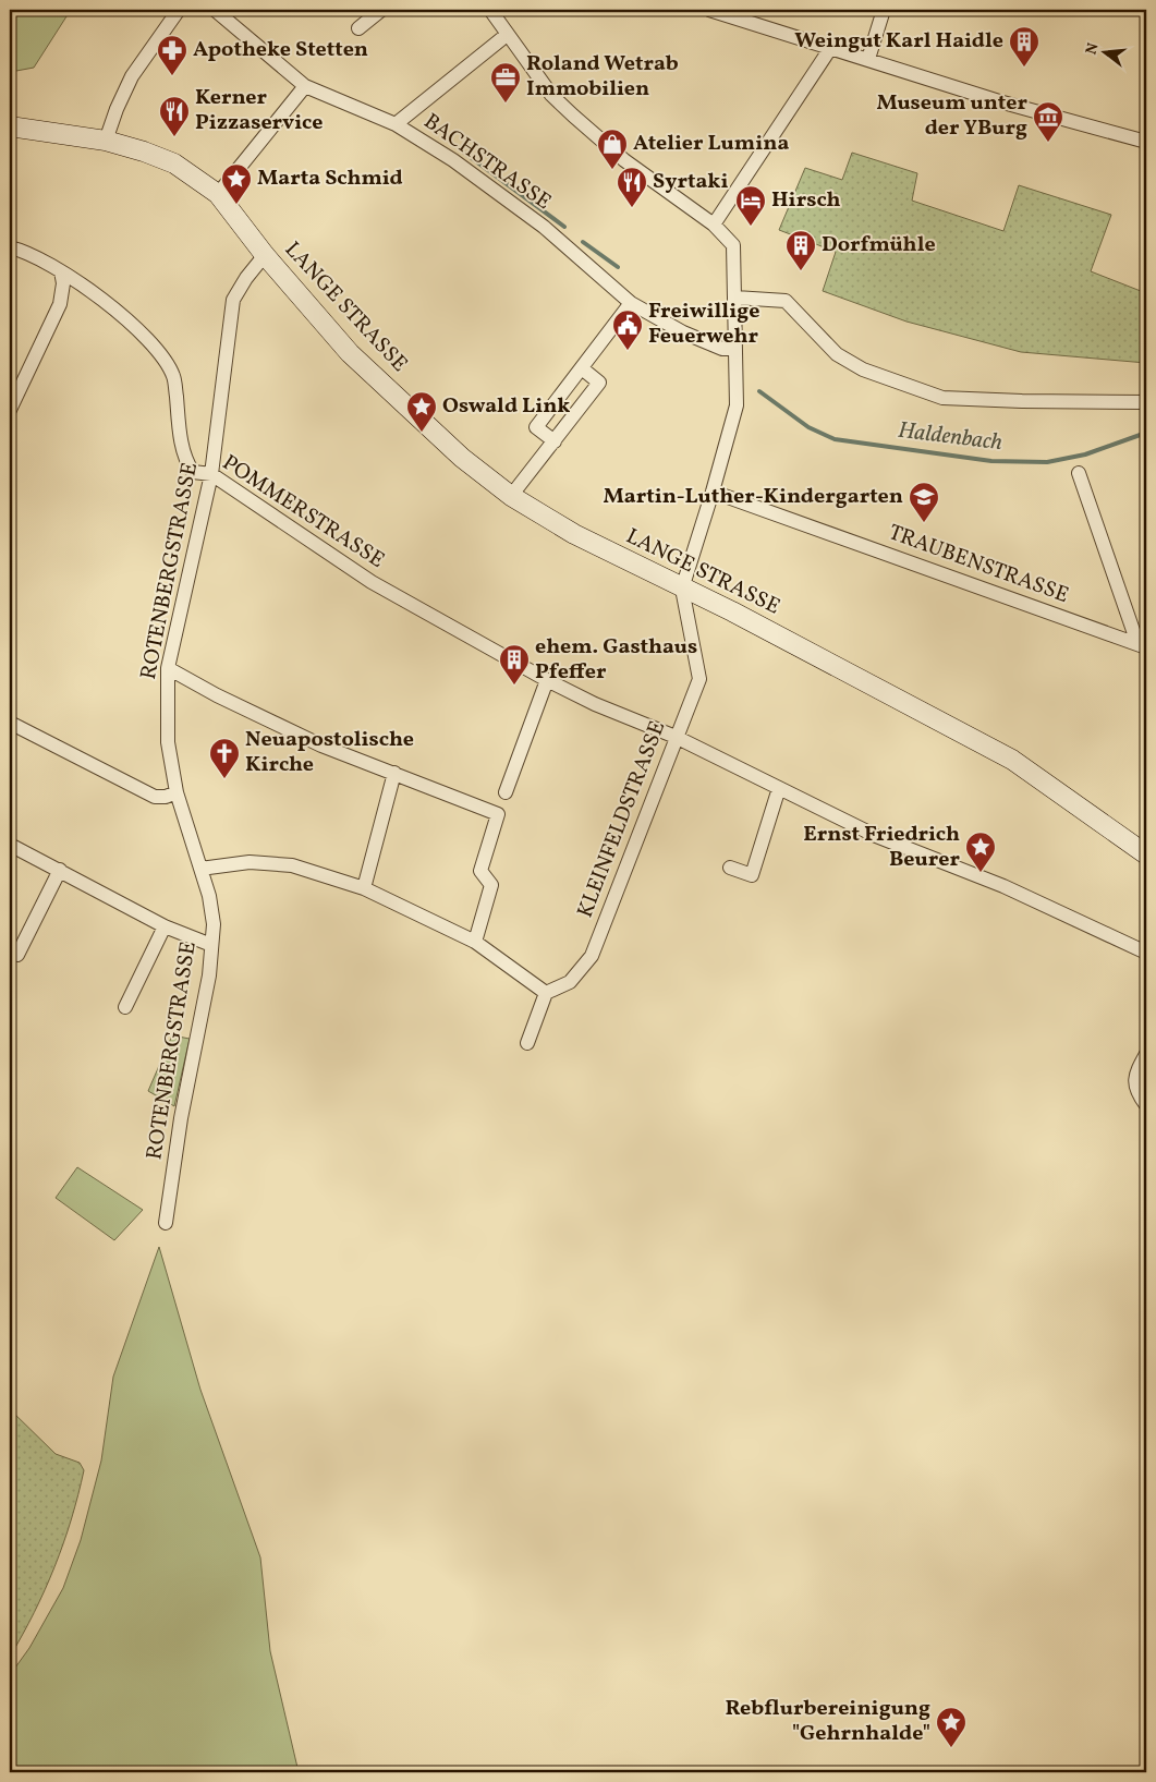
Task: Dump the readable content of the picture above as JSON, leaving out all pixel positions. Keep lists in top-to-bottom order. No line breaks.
{"streets":{"main road":["LANGE STRASSE"],"street":["BACHSTRASSE","POMMERSTRASSE","TRAUBENSTRASSE","ROTENBERGSTRASSE","KLEINFELDSTRASSE"]},"crossings":[["LANGE STRASSE","ROTENBERGSTRASSE"],["LANGE STRASSE","KLEINFELDSTRASSE"],["POMMERSTRASSE","ROTENBERGSTRASSE"],["POMMERSTRASSE","KLEINFELDSTRASSE"]],"water":["Haldenbach"],"places":{"building":["Weingut Karl Haidle","Dorfmühle","ehem. Gasthaus Pfeffer"],"pharmacy":["Apotheke Stetten"],"office":["Roland Wetrab Immobilien"],"restaurant":["Kerner Pizzaservice","Syrtaki"],"museum":["Museum unter der YBurg"],"shop":["Atelier Lumina"],"place":["Marta Schmid","Oswald Link","Ernst Friedrich Beurer","Rebflurbereinigung \"Gehrnhalde\""],"hotel":["Hirsch"],"public building":["Freiwillige Feuerwehr"],"school or university":["Martin-Luther-Kindergarten"],"church":["Neuapostolische Kirche"]},"north":"left"}
